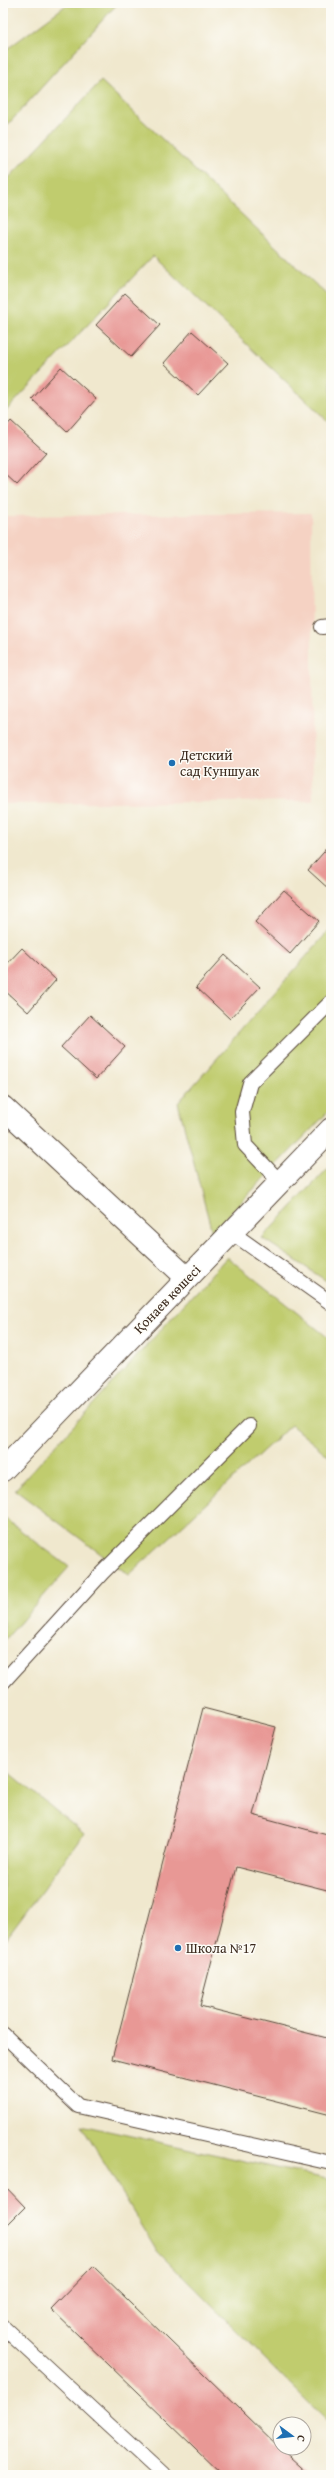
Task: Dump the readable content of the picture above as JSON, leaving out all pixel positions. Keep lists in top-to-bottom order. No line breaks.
{"streets":{"street":["Қонаев көшесі"]},"places":["Детский сад Куншуак","Школа №17"],"north":"right"}
